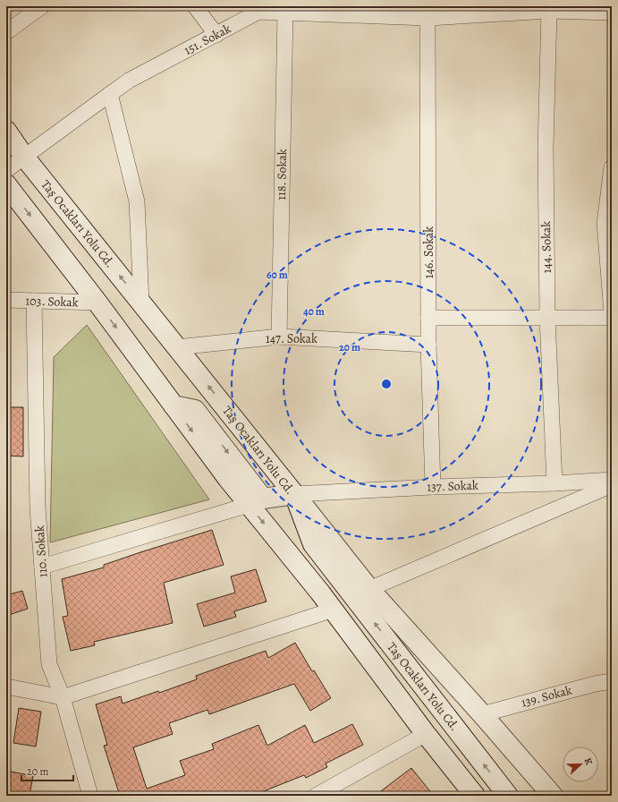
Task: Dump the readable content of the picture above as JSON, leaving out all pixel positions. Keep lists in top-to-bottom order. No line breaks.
{"streets":{"main road":["Taş Ocakları Yolu Cd."],"street":["151. Sokak","118. Sokak","144. Sokak","146. Sokak","103. Sokak","147. Sokak","137. Sokak","110. Sokak","139. Sokak"]},"crossings":[["151. Sokak","118. Sokak"],["151. Sokak","Taş Ocakları Yolu Cd."],["151. Sokak","144. Sokak"],["151. Sokak","146. Sokak"],["118. Sokak","147. Sokak"],["Taş Ocakları Yolu Cd.","103. Sokak"],["Taş Ocakları Yolu Cd.","147. Sokak"],["Taş Ocakları Yolu Cd.","137. Sokak"],["144. Sokak","137. Sokak"],["146. Sokak","147. Sokak"],["146. Sokak","137. Sokak"],["103. Sokak","110. Sokak"]],"scale_bar":"20 m","north":"right","rings":["60 m","40 m","20 m"]}
